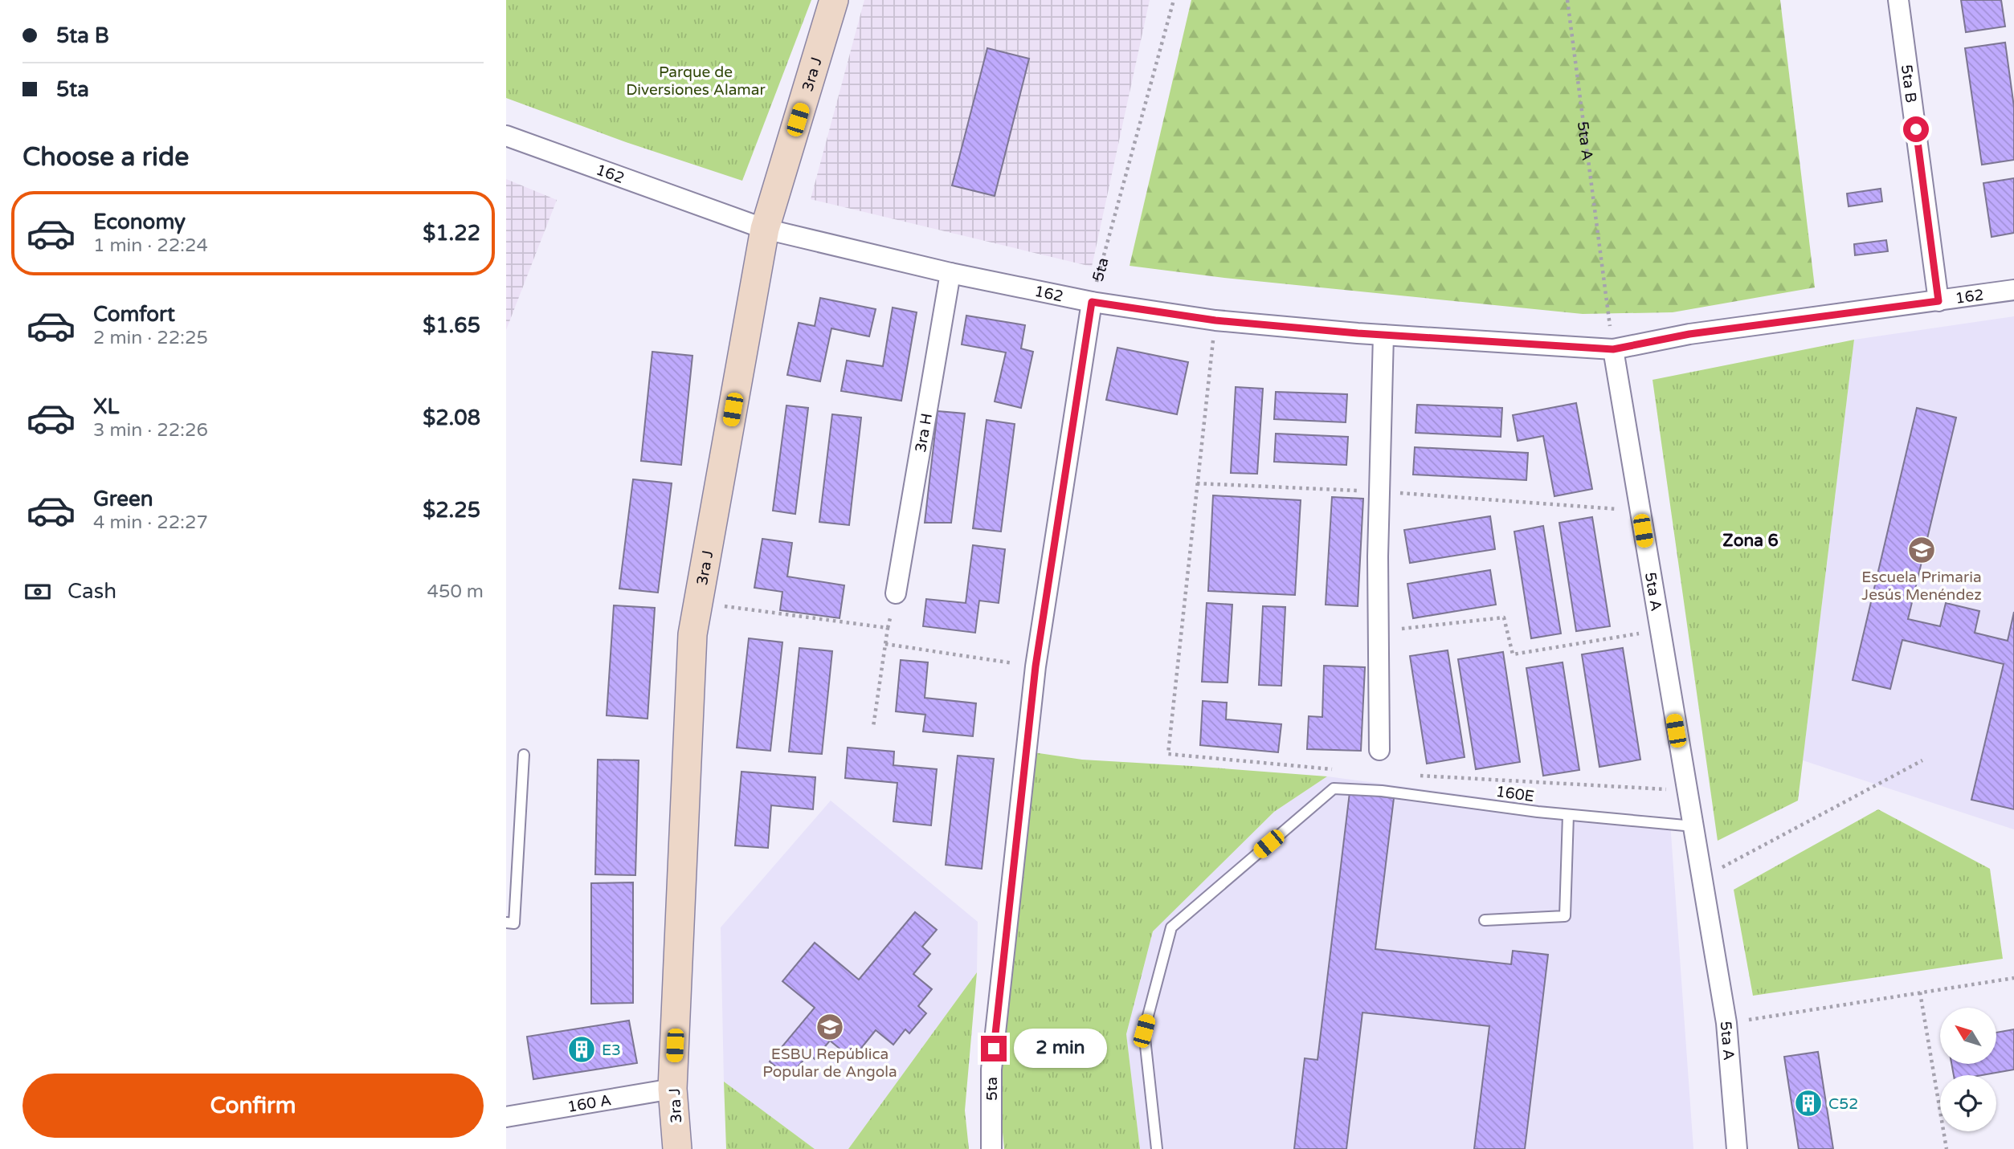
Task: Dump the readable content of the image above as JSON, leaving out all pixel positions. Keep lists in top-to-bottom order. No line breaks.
{"streets":{"street":["3ra J","5ta B","5ta A","162","5ta","3ra H","160 A"],"lane":["160E"]},"crossings":[["3ra J","162"],["3ra J","160 A"],["5ta B","162"],["5ta A","162"],["5ta A","160E"],["162","5ta"],["162","3ra H"]],"districts":["Zona 6"],"parks":["Parque de Diversiones Alamar"],"places":{"school or university":["Escuela Primaria Jesús Menéndez","ESBU República Popular de Angola"],"building":["E3","C52"]},"north":"top left","page":{"banner":["5ta B","5ta"],"heading":"Choose a ride","list":[{"name":"Economy","note":"1 min · 22:24","value":"$1.22"},{"name":"Comfort","note":"2 min · 22:25","value":"$1.65"},{"name":"XL","note":"3 min · 22:26","value":"$2.08"},{"name":"Green","note":"4 min · 22:27","value":"$2.25"}],"pay":["Cash","450 m"],"bubble":"2 min","buttons":"Confirm"}}
